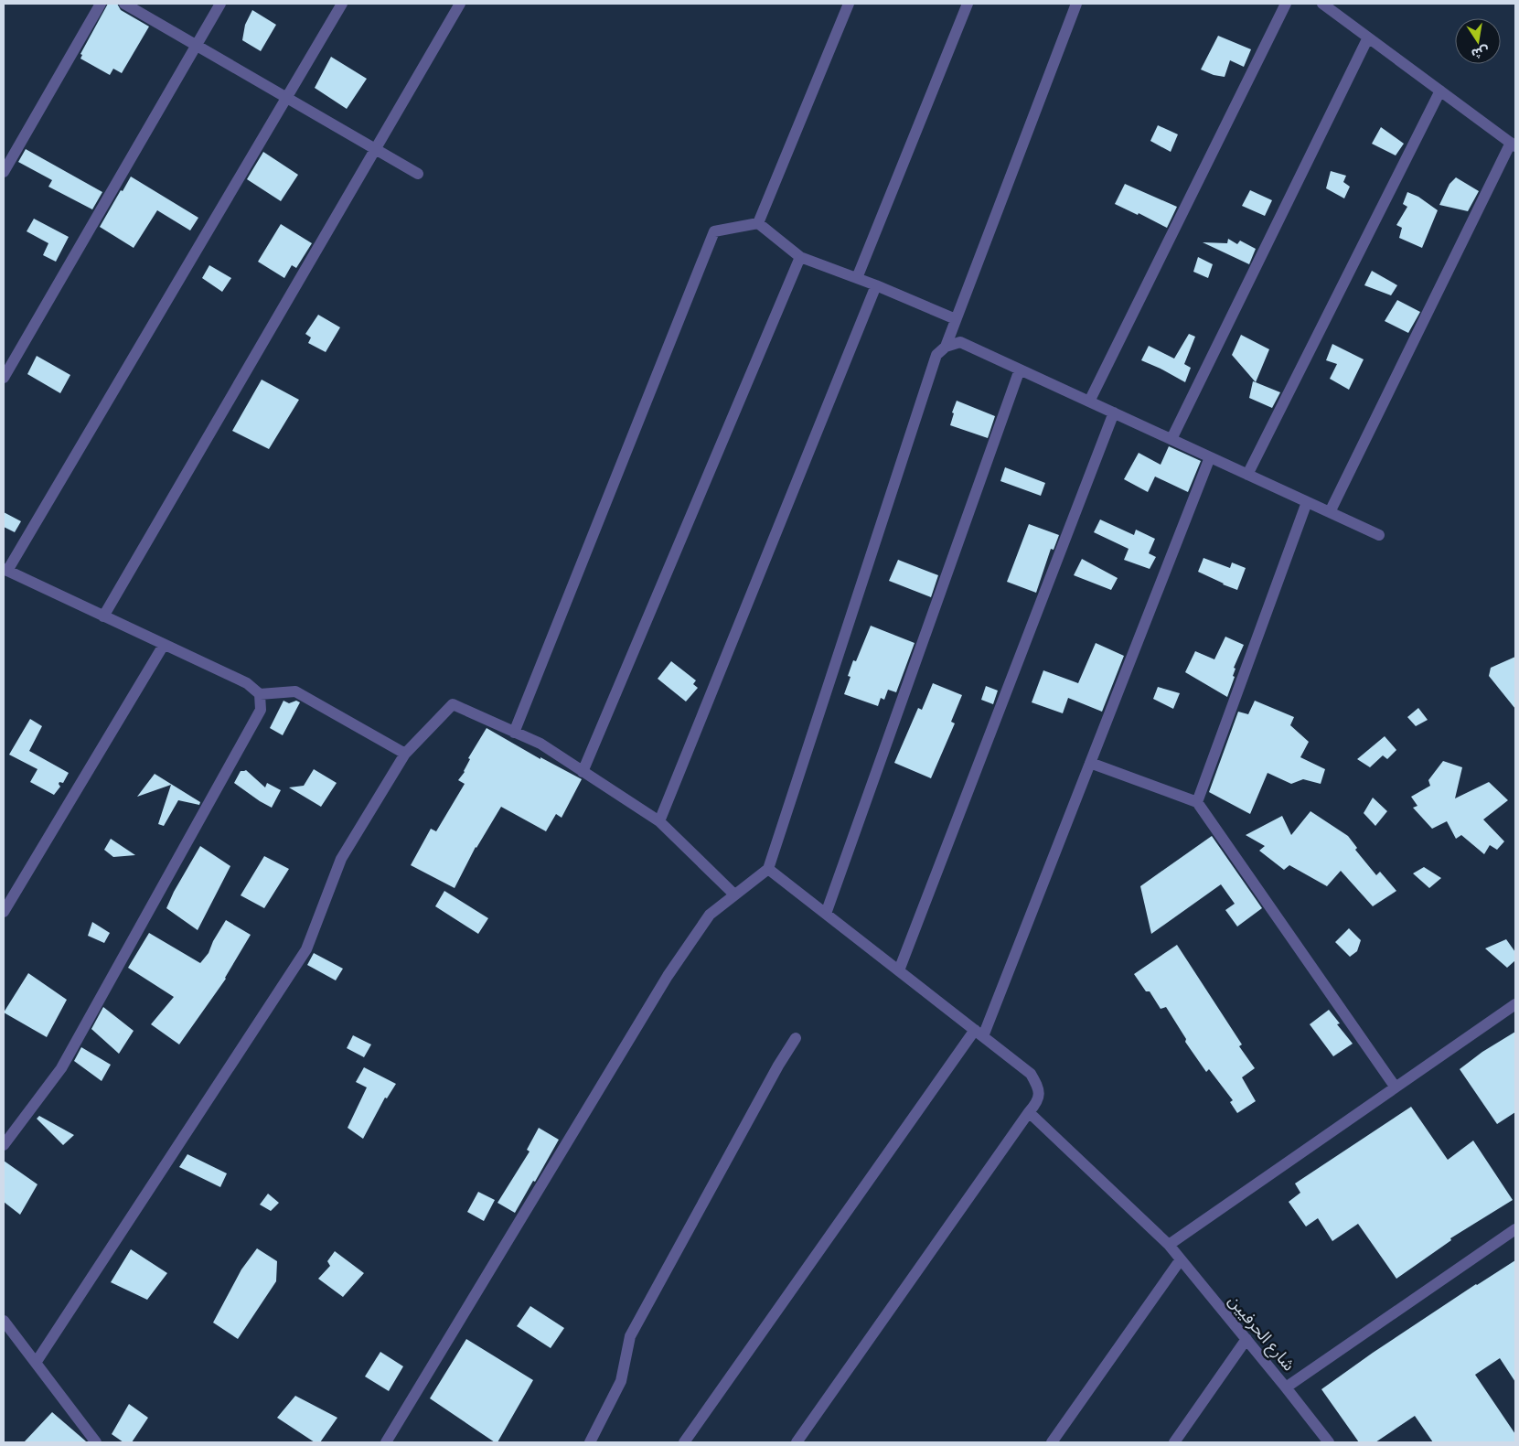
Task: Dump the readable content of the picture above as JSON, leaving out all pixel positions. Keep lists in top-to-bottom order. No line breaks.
{"streets":{"street":["شارع الحرفيين"]},"north":"bottom"}
